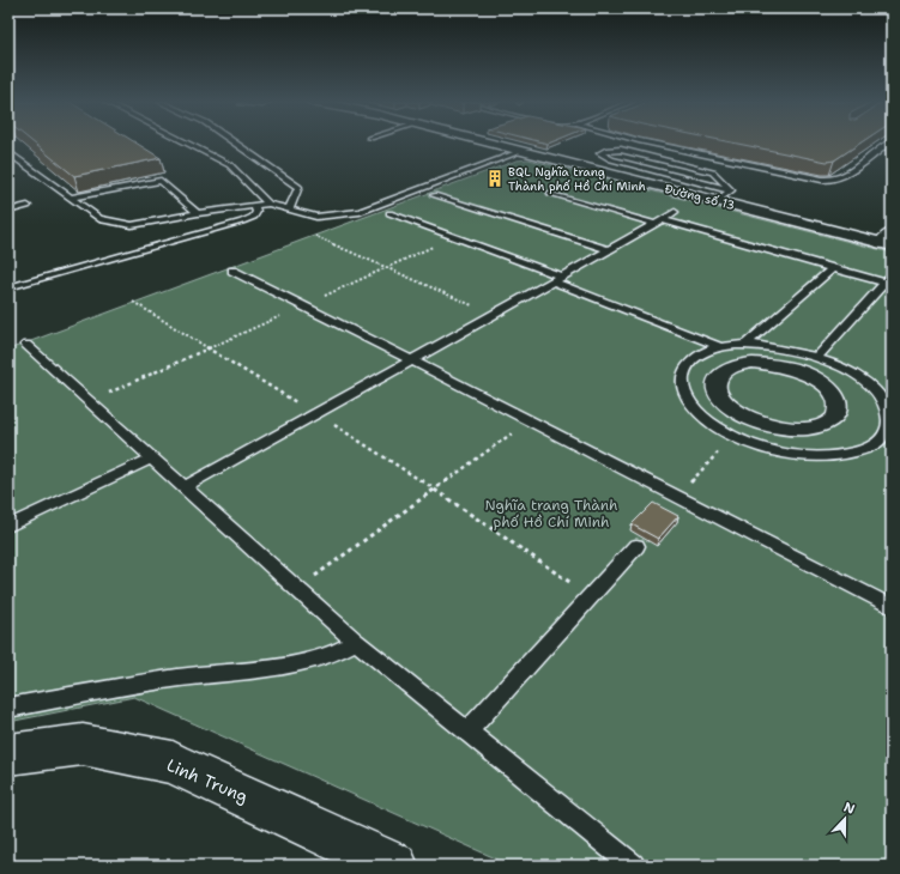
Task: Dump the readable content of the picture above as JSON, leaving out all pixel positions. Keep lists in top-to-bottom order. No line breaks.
{"streets":{"street":["Đường số 13","Linh Trung"]},"parks":["Nghĩa trang Thành phố Hồ Chí Minh"],"places":{"building":["BQL Nghĩa trang Thành phố Hồ Chí Minh"]},"north":"top"}
